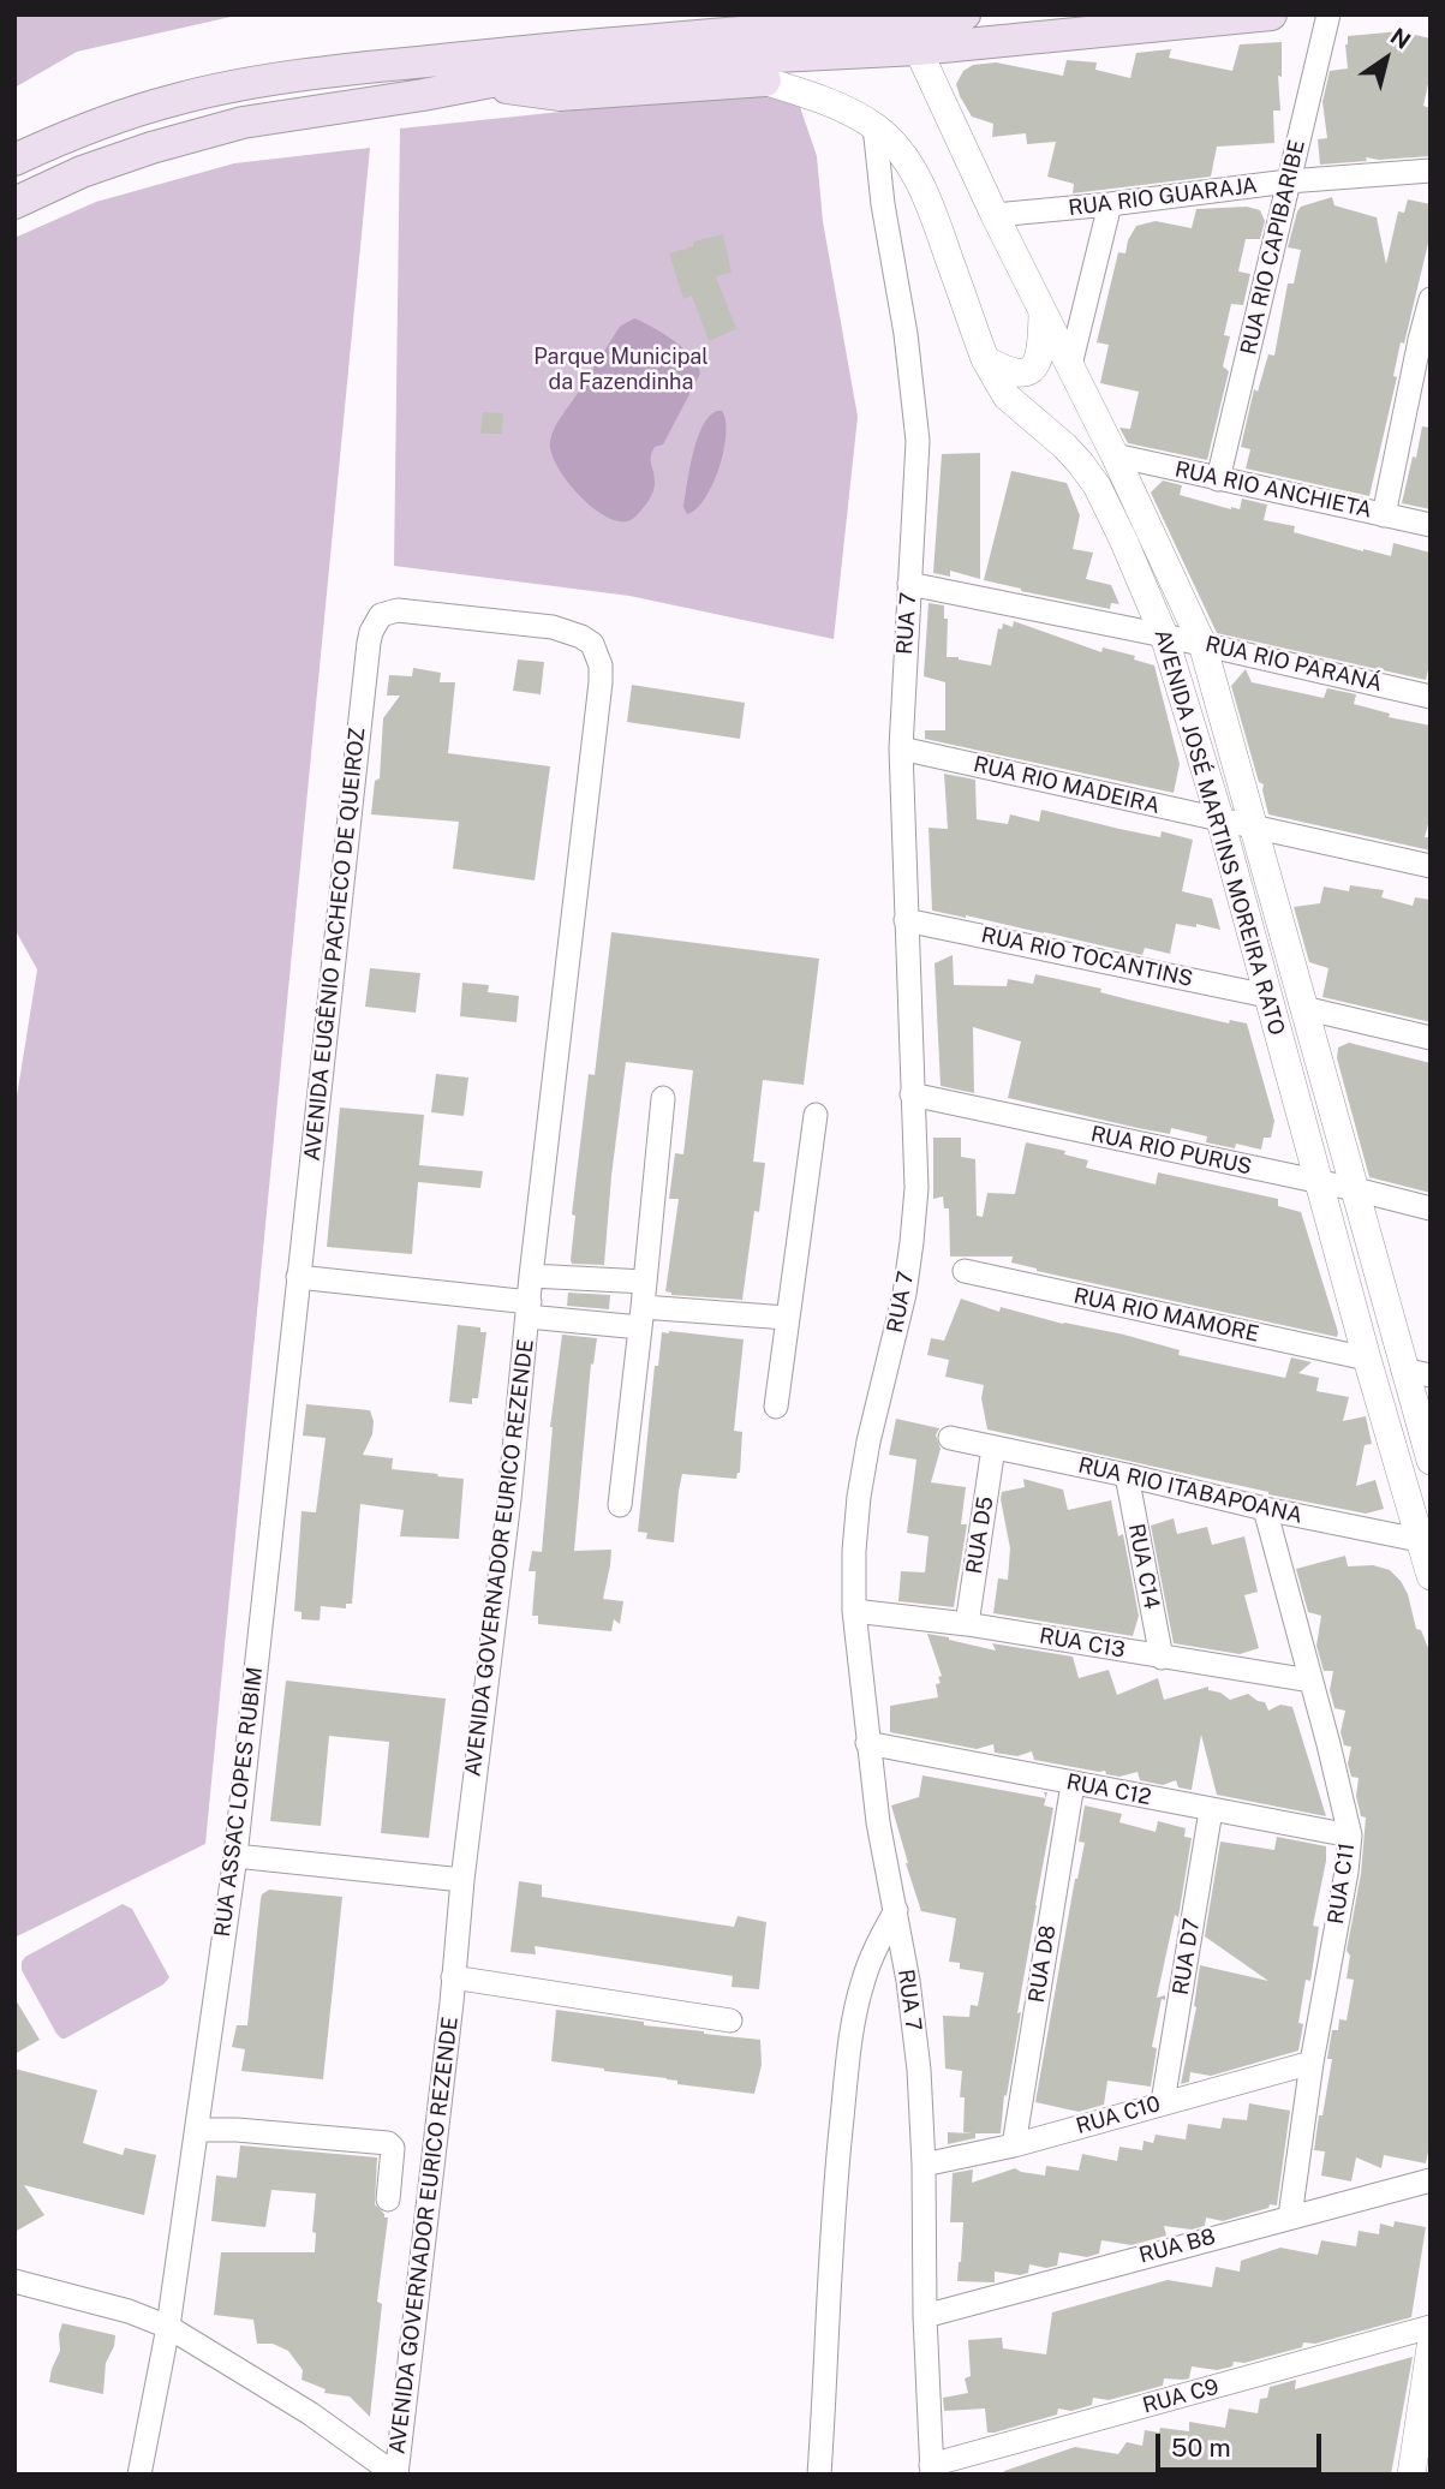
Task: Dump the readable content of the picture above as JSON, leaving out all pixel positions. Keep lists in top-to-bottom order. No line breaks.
{"streets":{"street":["RUA RIO GUARAJA","RUA RIO CAPIBARIBE","RUA RIO ANCHIETA","RUA 7","RUA RIO PARANÁ","RUA RIO MADEIRA","AVENIDA JOSÉ MARTINS MOREIRA RATO","AVENIDA EUGÊNIO PACHECO DE QUEIROZ","RUA RIO TOCANTINS","RUA RIO PURUS","RUA RIO MAMORE","RUA RIO ITABAPOANA","RUA D5","AVENIDA GOVERNADOR EURICO REZENDE","RUA C14","RUA C13","RUA C12","RUA ASSAC LOPES RUBIM","RUA C11","RUA D7","RUA D8","RUA C10","RUA B8","RUA C9"]},"crossings":[["RUA RIO GUARAJA","RUA RIO CAPIBARIBE"],["RUA RIO GUARAJA","AVENIDA JOSÉ MARTINS MOREIRA RATO"],["RUA RIO CAPIBARIBE","RUA RIO ANCHIETA"],["RUA RIO ANCHIETA","AVENIDA JOSÉ MARTINS MOREIRA RATO"],["RUA 7","RUA RIO PARANÁ"],["RUA 7","RUA RIO MADEIRA"],["RUA 7","AVENIDA JOSÉ MARTINS MOREIRA RATO"],["RUA 7","RUA RIO TOCANTINS"],["RUA 7","RUA RIO PURUS"],["RUA 7","RUA C13"],["RUA 7","RUA C12"],["RUA 7","RUA C10"],["RUA 7","RUA B8"],["RUA 7","RUA C9"],["RUA RIO PARANÁ","AVENIDA JOSÉ MARTINS MOREIRA RATO"],["RUA RIO MADEIRA","AVENIDA JOSÉ MARTINS MOREIRA RATO"],["AVENIDA JOSÉ MARTINS MOREIRA RATO","RUA RIO TOCANTINS"],["AVENIDA JOSÉ MARTINS MOREIRA RATO","RUA RIO PURUS"],["AVENIDA JOSÉ MARTINS MOREIRA RATO","RUA RIO MAMORE"],["AVENIDA JOSÉ MARTINS MOREIRA RATO","RUA RIO ITABAPOANA"],["AVENIDA EUGÊNIO PACHECO DE QUEIROZ","AVENIDA GOVERNADOR EURICO REZENDE"],["AVENIDA EUGÊNIO PACHECO DE QUEIROZ","RUA ASSAC LOPES RUBIM"],["RUA RIO ITABAPOANA","RUA D5"],["RUA RIO ITABAPOANA","RUA C14"],["RUA RIO ITABAPOANA","RUA C11"],["RUA D5","RUA C13"],["RUA C14","RUA C13"],["RUA C13","RUA C11"],["RUA C12","RUA C11"],["RUA C12","RUA D7"],["RUA C12","RUA D8"],["RUA C11","RUA C10"],["RUA C11","RUA B8"],["RUA D7","RUA C10"],["RUA D8","RUA C10"]],"parks":["Parque Municipal da Fazendinha"],"scale_bar":"50 m","north":"top right"}
